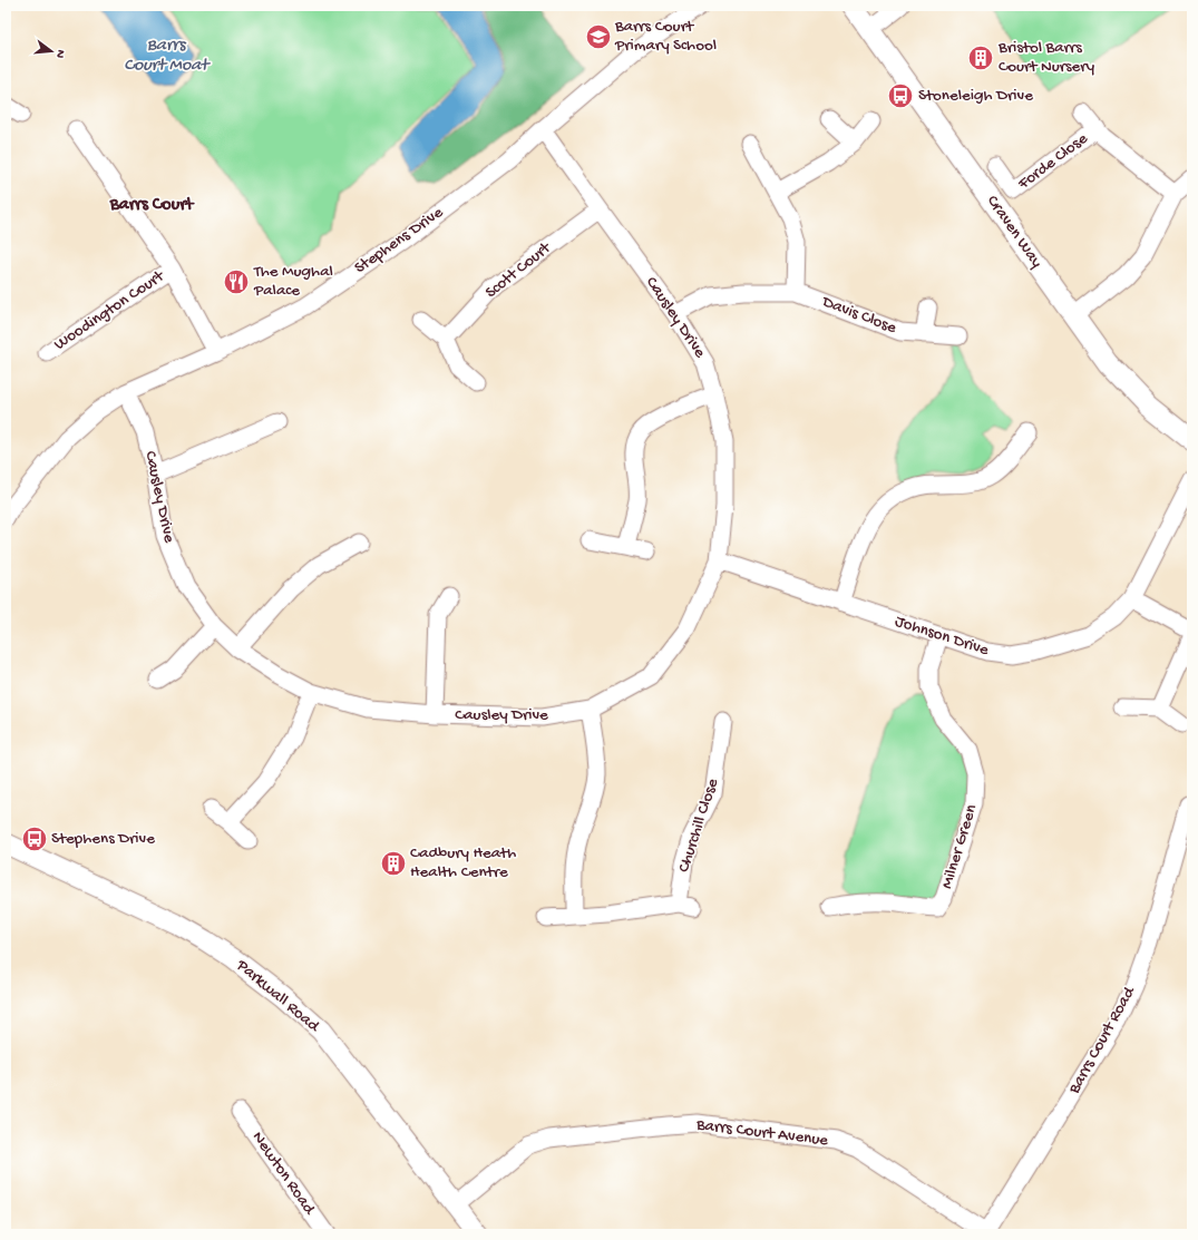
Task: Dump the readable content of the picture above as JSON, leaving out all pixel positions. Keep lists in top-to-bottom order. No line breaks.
{"streets":{"street":["Forde Close","Craven Way","Stephens Drive","Scott Court","Woodington Court","Davis Close","Causley Drive","Johnson Drive","Churchill Close","Milner Green","Parkwall Road","Barrs Court Road","Barrs Court Avenue","Newton Road"]},"crossings":[["Stephens Drive","Causley Drive"],["Scott Court","Causley Drive"],["Davis Close","Causley Drive"],["Causley Drive","Johnson Drive"],["Johnson Drive","Milner Green"],["Parkwall Road","Barrs Court Avenue"],["Barrs Court Road","Barrs Court Avenue"]],"districts":["Barrs Court"],"water":["Barrs Court Moat"],"places":{"school or university":["Barrs Court Primary School"],"building":["Bristol Barrs Court Nursery","Cadbury Heath Health Centre"],"bus stop":["Stoneleigh Drive","Stephens Drive"],"restaurant":["The Mughal Palace"]},"north":"right"}
